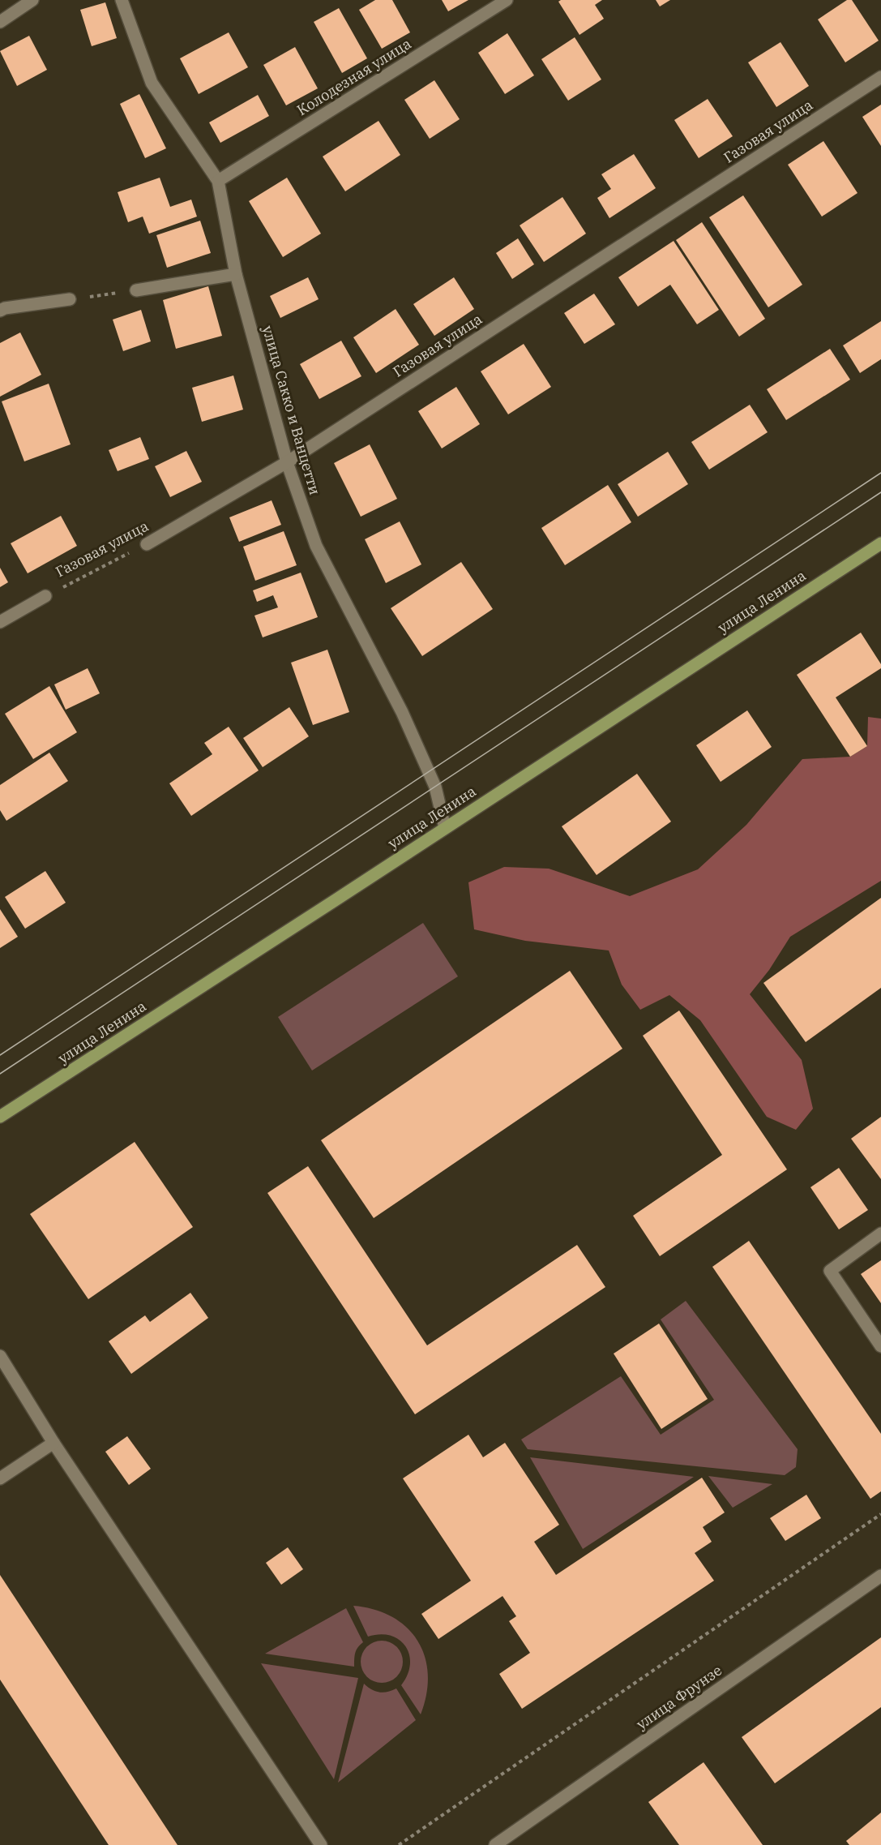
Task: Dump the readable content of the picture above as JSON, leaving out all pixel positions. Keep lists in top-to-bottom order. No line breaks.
{"streets":{"main road":["улица Ленина"],"street":["Колодезная улица","Газовая улица","улица Сакко и Ванцетти","улица Фрунзе"]},"crossings":[["Колодезная улица","улица Сакко и Ванцетти"],["Газовая улица","улица Сакко и Ванцетти"],["улица Сакко и Ванцетти","улица Ленина"]]}
